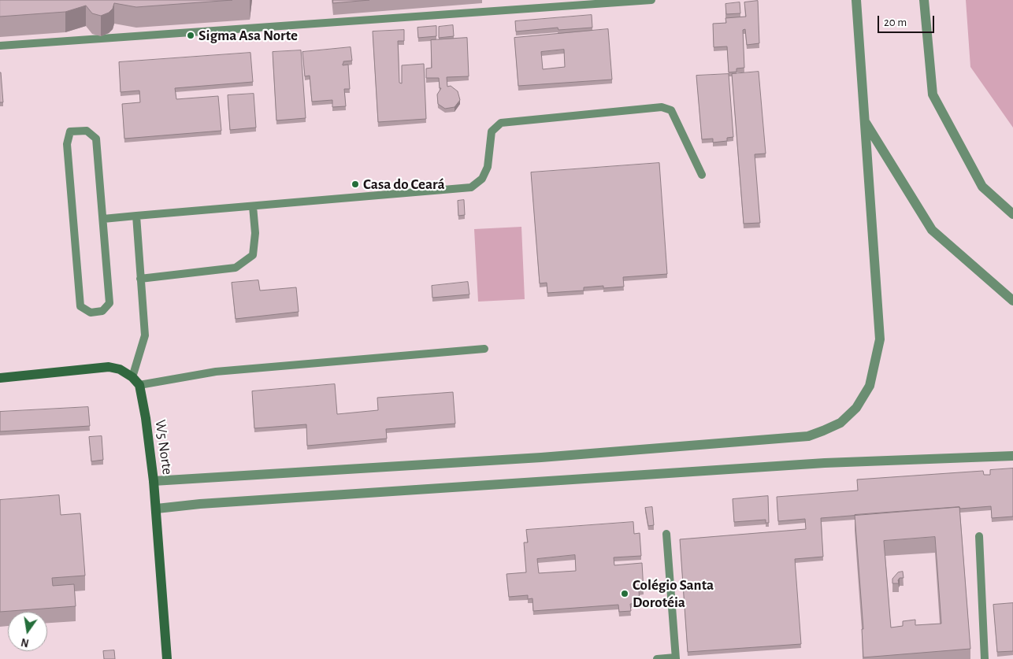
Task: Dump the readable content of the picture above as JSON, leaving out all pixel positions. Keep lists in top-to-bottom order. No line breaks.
{"streets":{"main road":["W5 Norte"]},"places":["Sigma Asa Norte","Casa do Ceará","Colégio Santa Dorotéia"],"scale_bar":"20 m","north":"bottom"}
